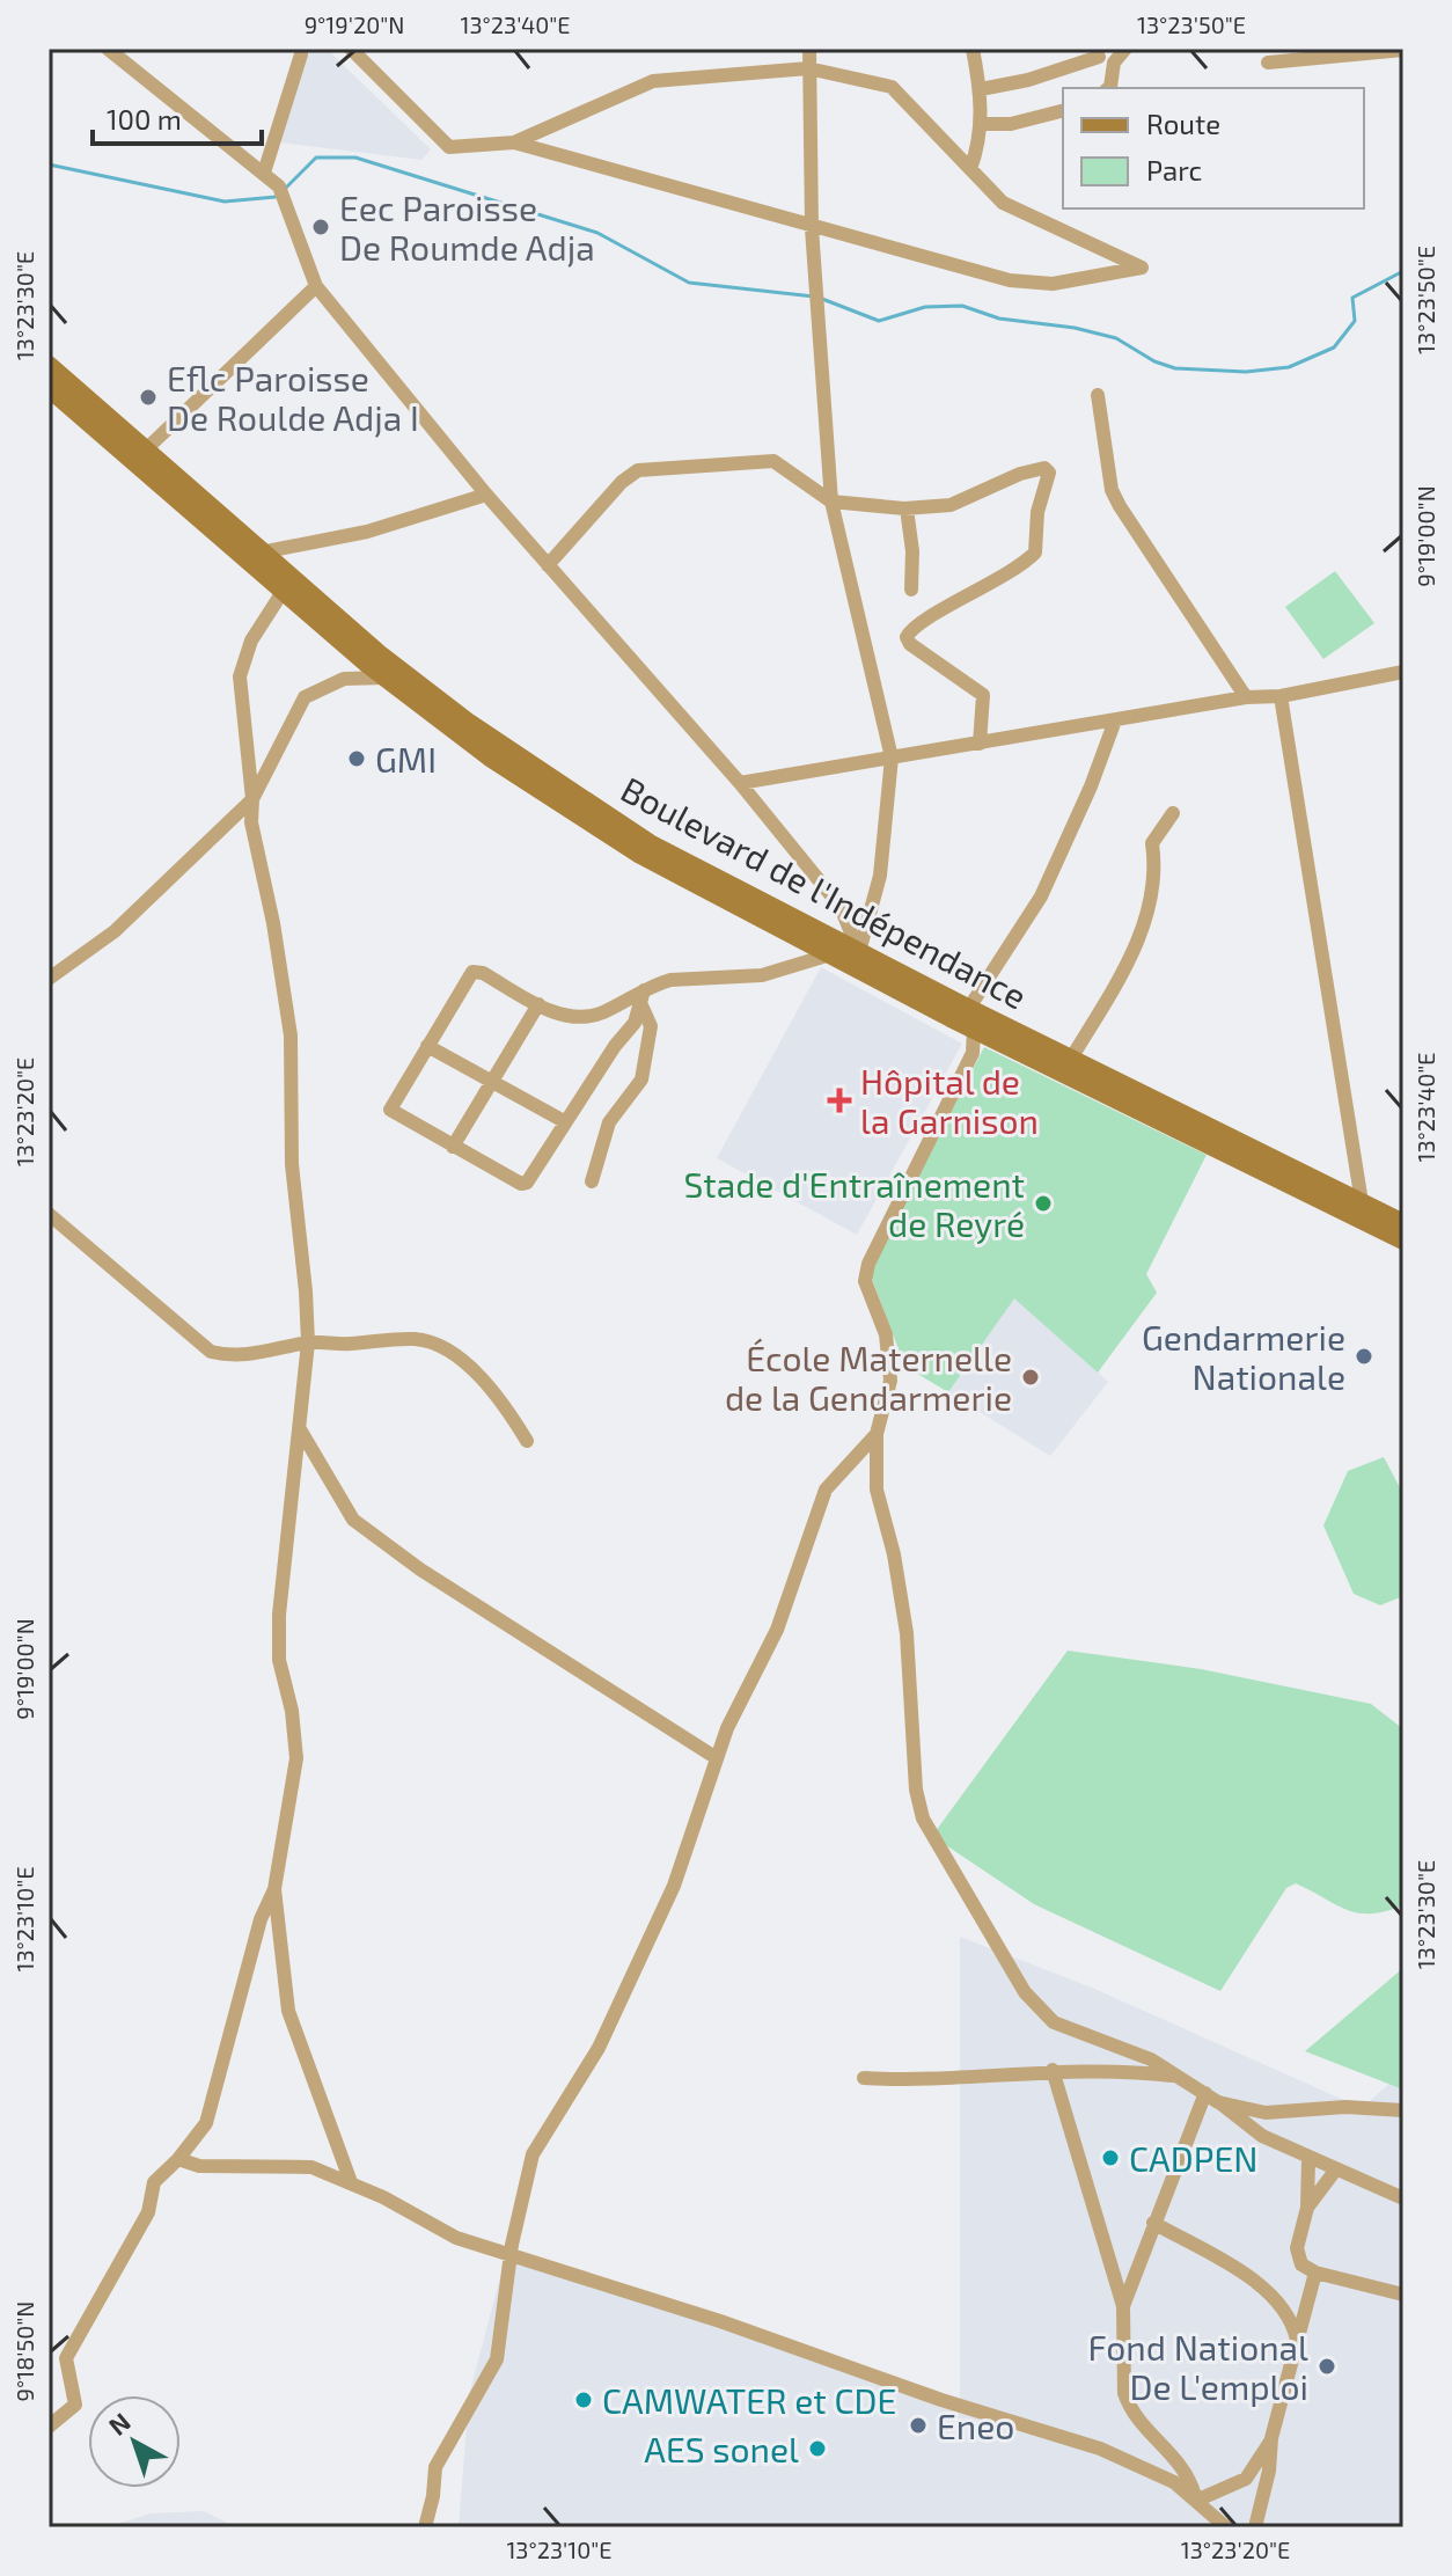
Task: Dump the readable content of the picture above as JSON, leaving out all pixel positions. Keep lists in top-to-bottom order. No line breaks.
{"streets":{"main road":["Boulevard de l'Indépendance"]},"places":{"other":["Eec Paroisse De Roumde Adja","Eflc Paroisse De Roulde Adja I","GMI","Stade d'Entraînement de Reyré","Gendarmerie Nationale","École Maternelle de la Gendarmerie","CADPEN","Fond National De L'emploi","CAMWATER et CDE","Eneo","AES sonel"],"health":["Hôpital de la Garnison"]},"legend":["Route","Parc"],"scale_bar":"100 m","north":"top left","coordinates":["9°19'20\"N","13°23'40\"E","13°23'50\"E","13°23'30\"E","9°19'00\"N","13°23'20\"E","13°23'10\"E","9°18'50\"N"]}
